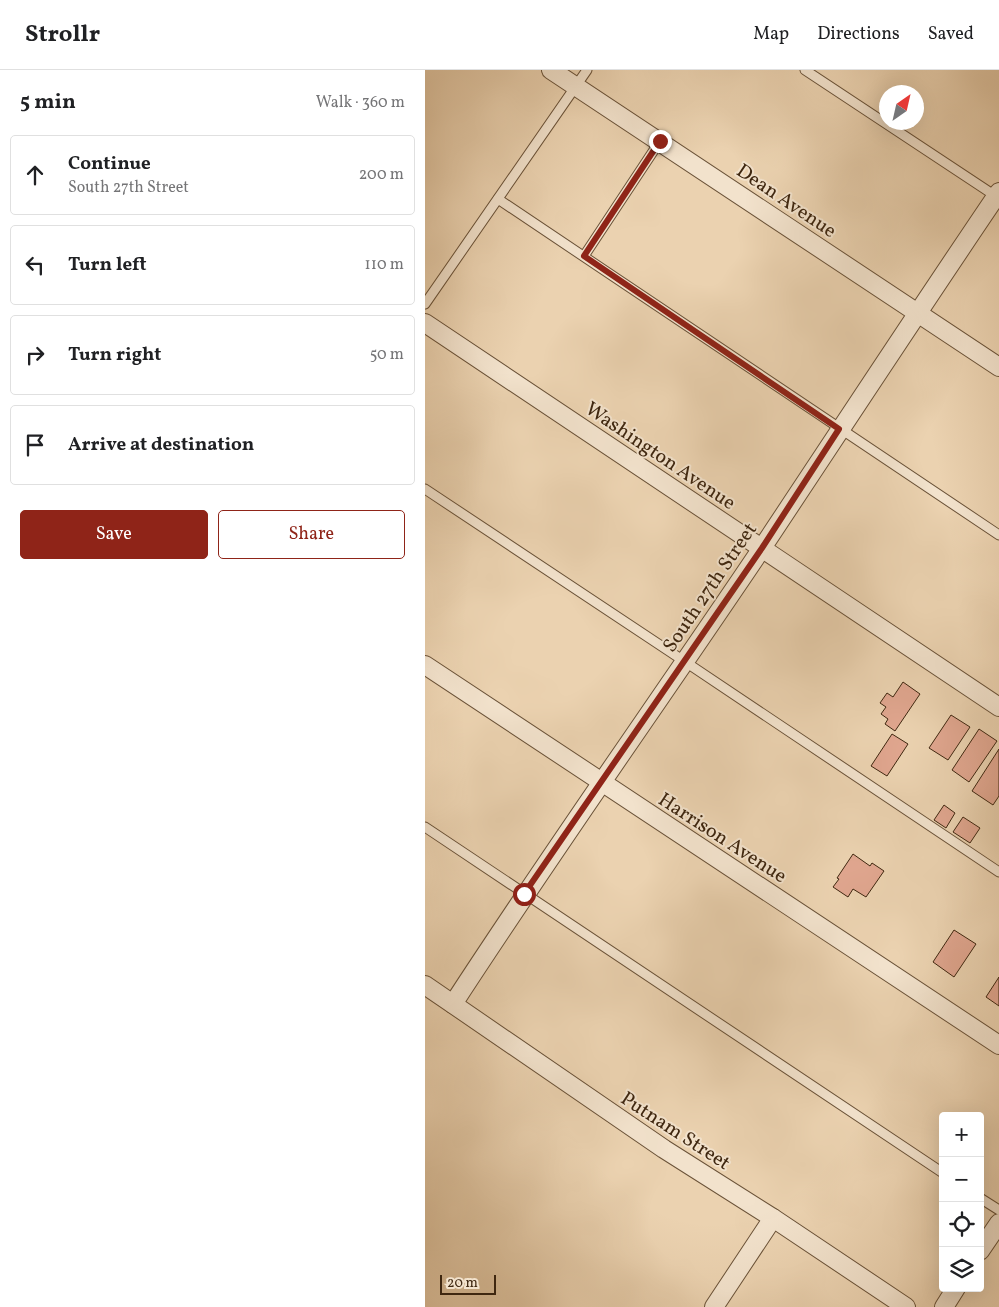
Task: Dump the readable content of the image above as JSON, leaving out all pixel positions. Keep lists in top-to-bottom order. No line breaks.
{"streets":{"street":["Dean Avenue","Washington Avenue","South 27th Street","Harrison Avenue","Putnam Street"]},"crossings":[["Dean Avenue","South 27th Street"],["Washington Avenue","South 27th Street"],["South 27th Street","Harrison Avenue"],["South 27th Street","Putnam Street"]],"scale_bar":"20 m","north":"top right","page":{"header":"Strollr","nav":["Map","Directions","Saved"],"heading":["5 min","Walk · 360 m"],"list":[["Continue","South 27th Street","200 m"],["Turn left","110 m"],["Turn right","50 m"],"Arrive at destination"],"buttons":["Save","Share"],"map_buttons":["+","−"],"scale":"20 m"}}
